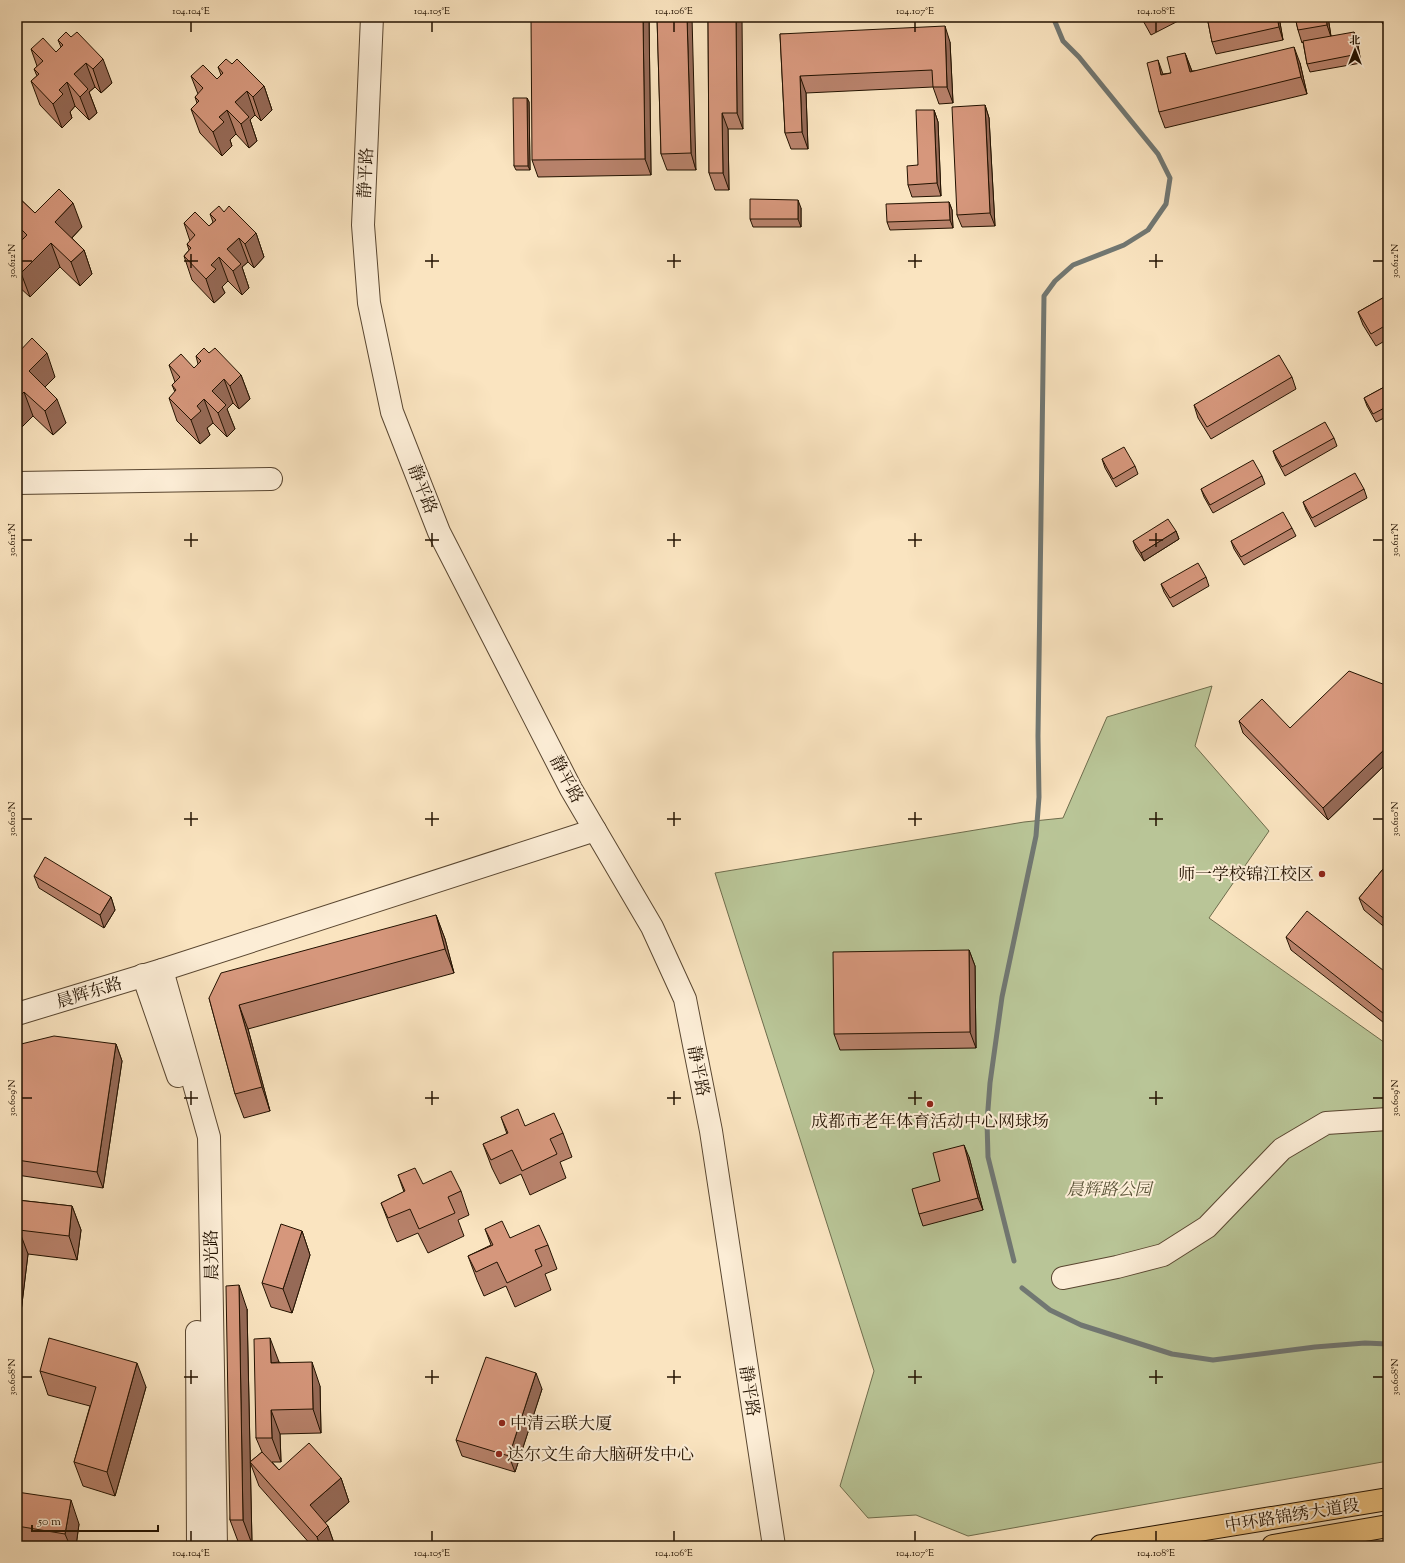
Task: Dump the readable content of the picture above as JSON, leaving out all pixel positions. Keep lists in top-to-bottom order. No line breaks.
{"streets":{"main road":["中环路锦绣大道段"],"street":["静平路","晨辉东路","晨光路"]},"crossings":[["静平路","晨辉东路"],["晨辉东路","晨光路"]],"parks":["晨辉路公园"],"places":["师一学校锦江校区","成都市老年体育活动中心网球场","中清云联大厦","达尔文生命大脑研发中心"],"scale_bar":"50 m","north":"top","coordinates":["104.104°E","104.105°E","104.106°E","104.107°E","104.108°E","30.612°N","30.611°N","30.610°N","30.609°N","30.608°N"]}
